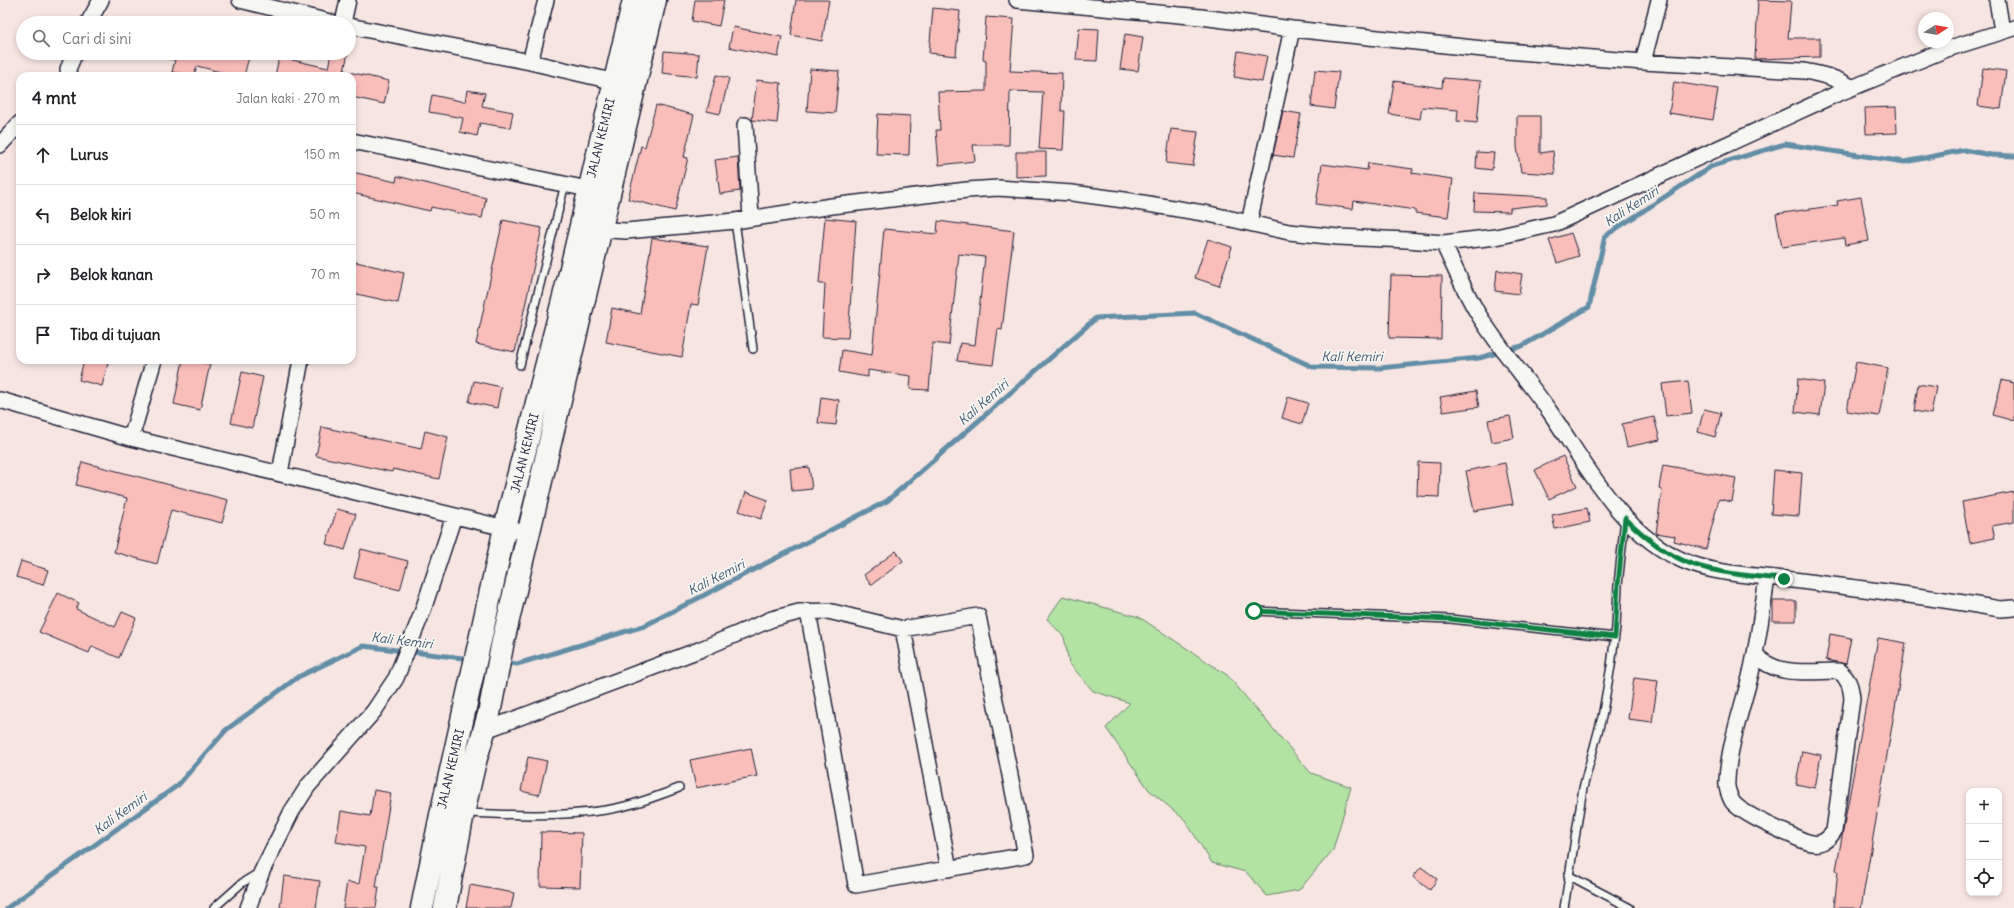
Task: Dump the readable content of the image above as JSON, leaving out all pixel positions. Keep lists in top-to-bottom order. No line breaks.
{"streets":{"highway":["JALAN KEMIRI"]},"water":["Kali Kemiri"],"north":"right","page":{"search":"Cari di sini","heading":["4 mnt","Jalan kaki · 270 m"],"list":[["Lurus","150 m"],["Belok kiri","50 m"],["Belok kanan","70 m"],"Tiba di tujuan"],"map_buttons":["+","−"]}}
